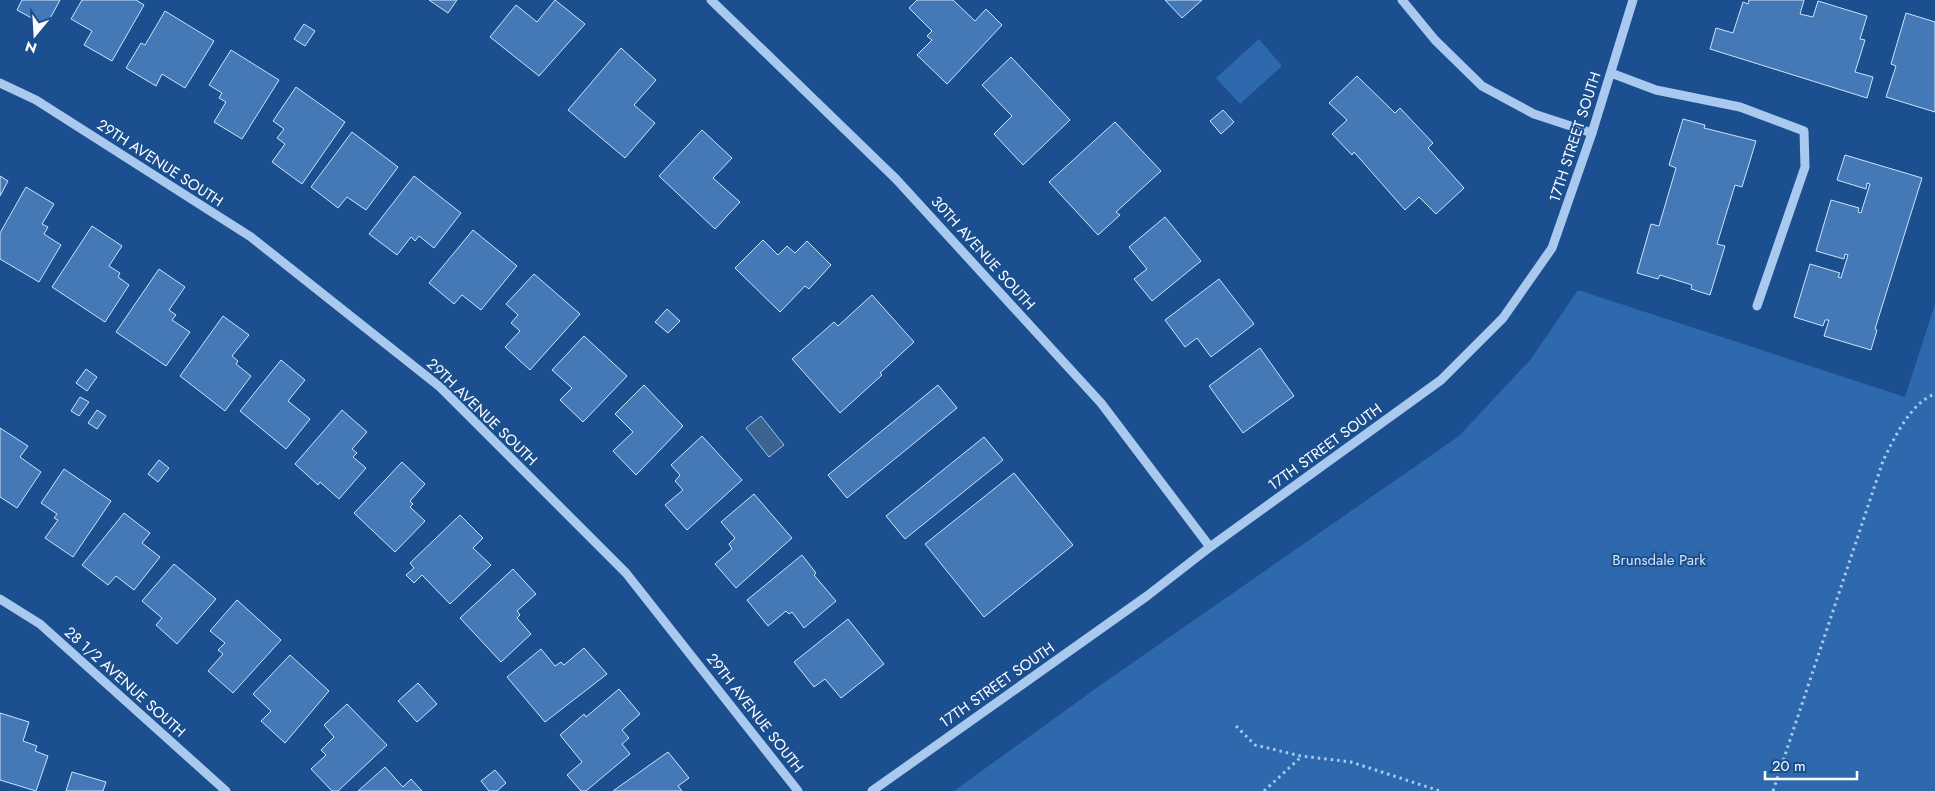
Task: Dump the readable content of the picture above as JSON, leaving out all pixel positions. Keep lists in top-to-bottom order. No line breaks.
{"streets":{"street":["17TH STREET SOUTH","29TH AVENUE SOUTH","30TH AVENUE SOUTH","28 1/2 AVENUE SOUTH"]},"crossings":[["17TH STREET SOUTH","30TH AVENUE SOUTH"]],"parks":["Brunsdale Park"],"scale_bar":"20 m","north":"bottom"}
